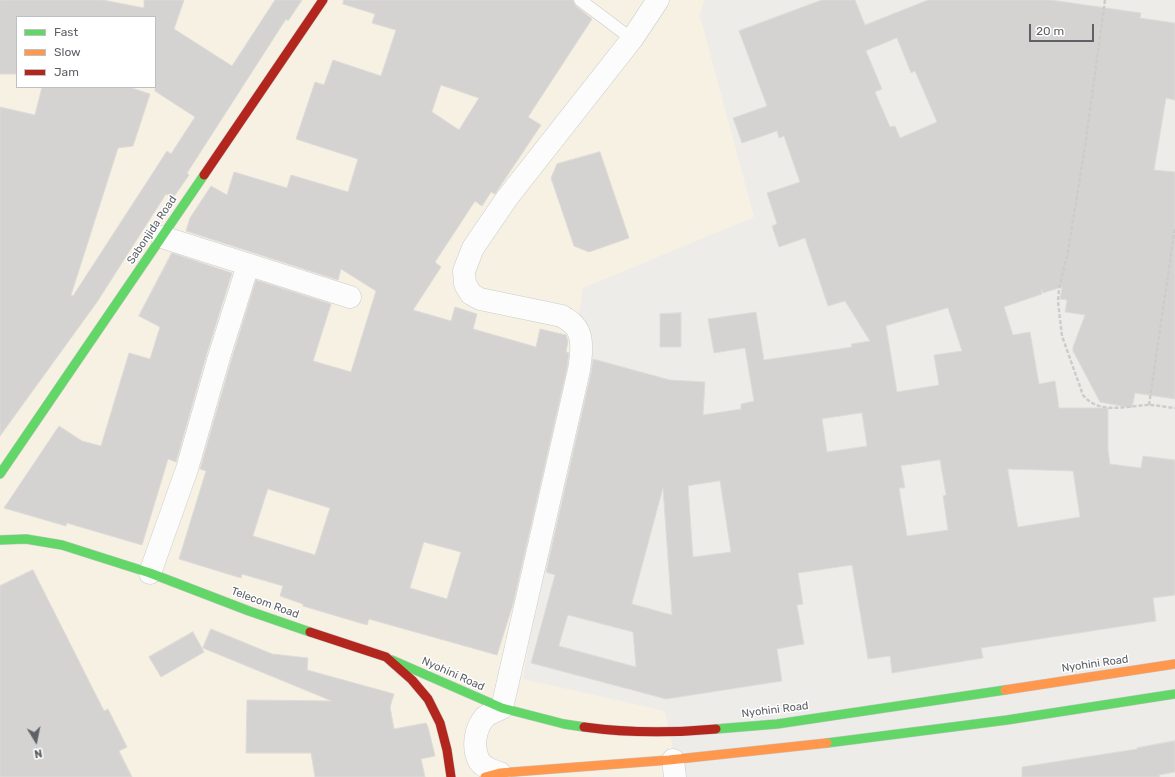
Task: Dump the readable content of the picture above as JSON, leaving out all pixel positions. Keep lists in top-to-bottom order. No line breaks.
{"streets":{"main road":["Sabonjida Road","Telecom Road","Nyohini Road"]},"crossings":[["Telecom Road","Nyohini Road"]],"legend":["Fast","Slow","Jam"],"scale_bar":"20 m","north":"bottom"}
